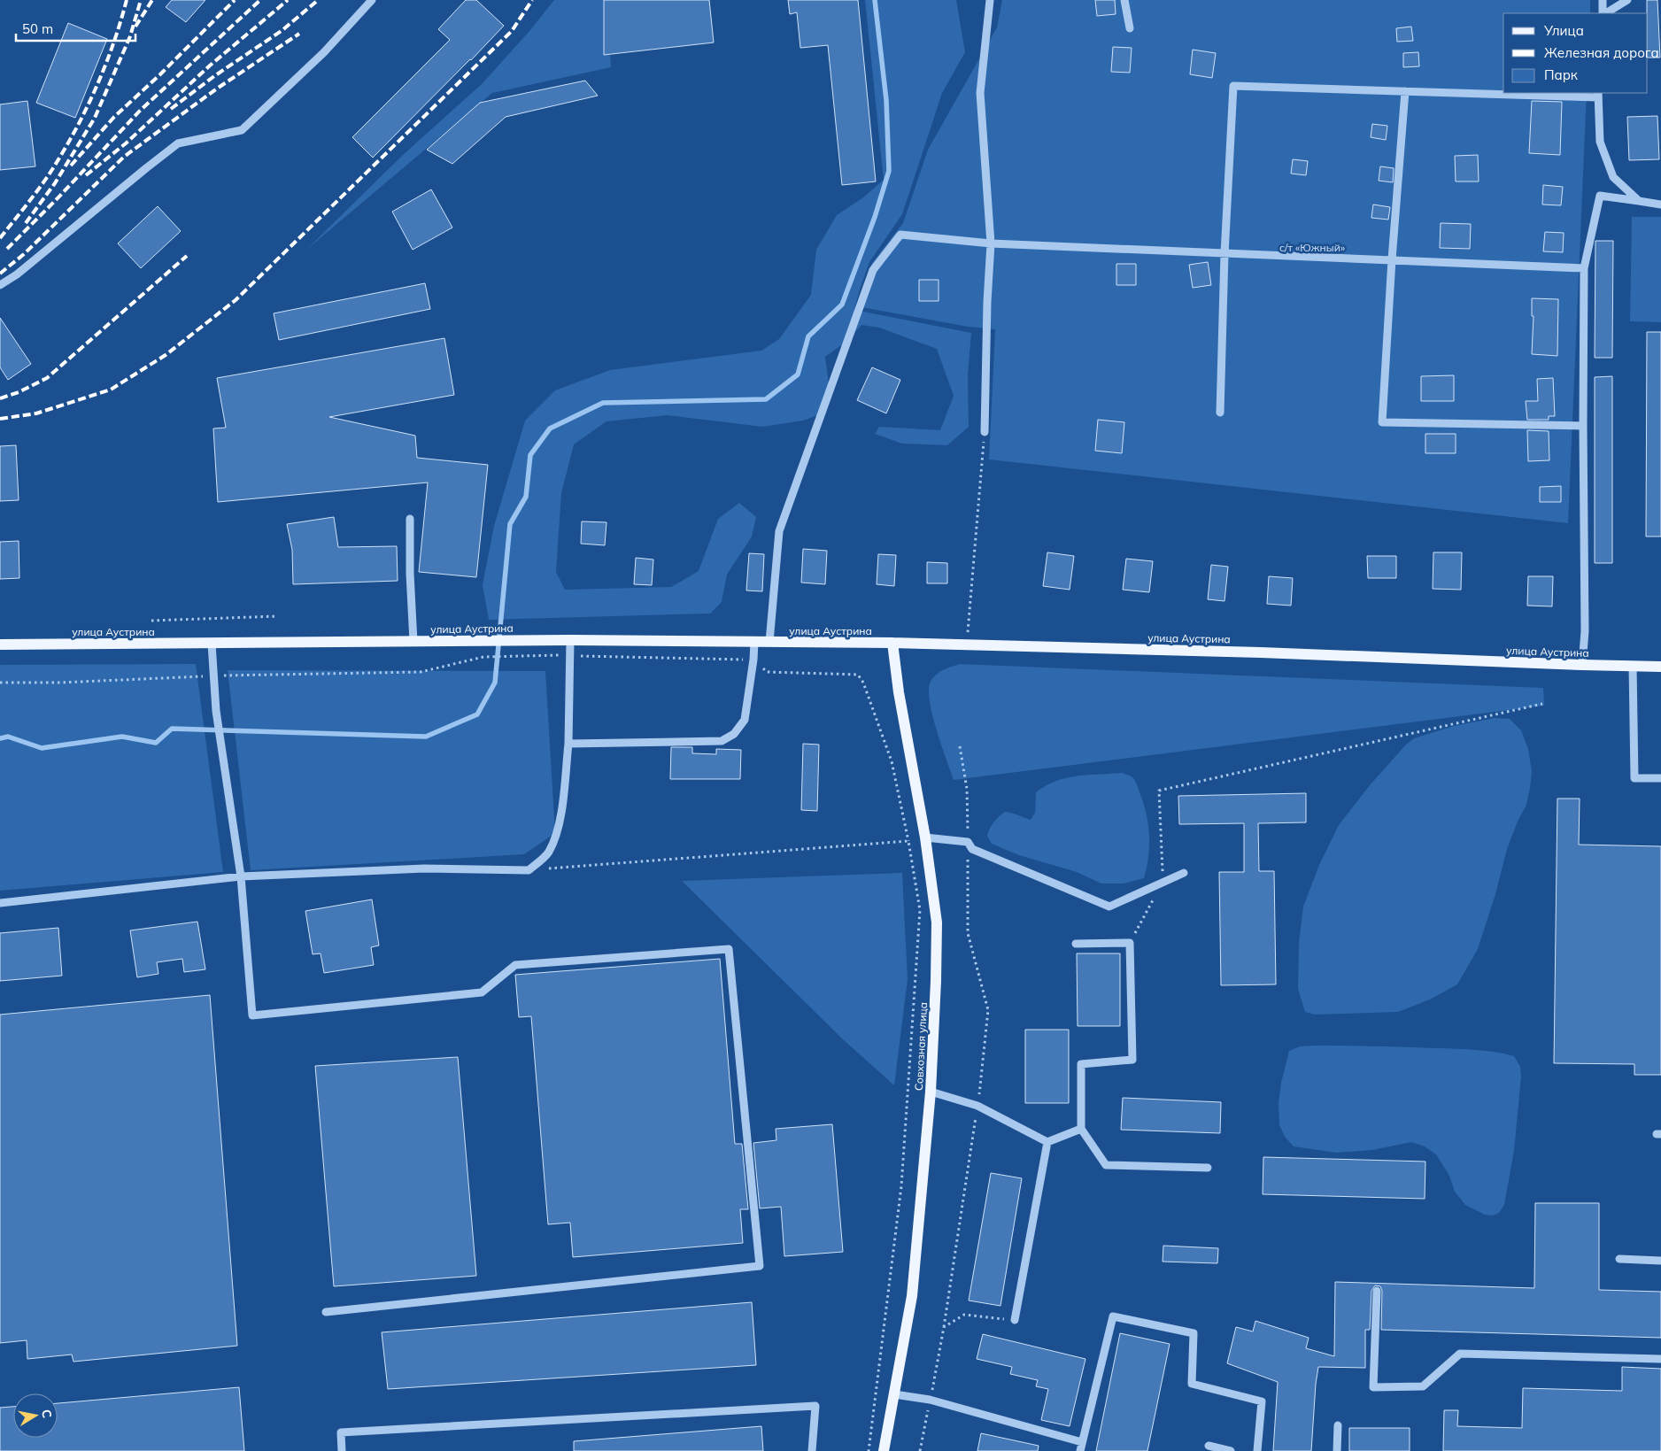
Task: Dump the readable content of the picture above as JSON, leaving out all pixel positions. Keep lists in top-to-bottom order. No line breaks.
{"streets":{"main road":["улица Аустрина","Совхозная улица"]},"crossings":[["улица Аустрина","Совхозная улица"]],"parks":["с/т «Южный»"],"legend":["Улица","Железная дорога","Парк"],"scale_bar":"50 m","north":"right"}
